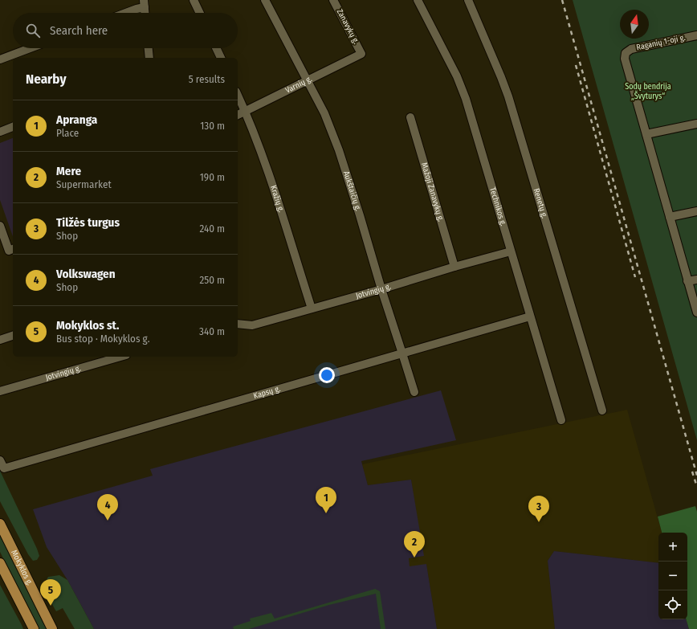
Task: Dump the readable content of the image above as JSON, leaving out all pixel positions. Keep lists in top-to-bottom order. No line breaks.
{"streets":{"main road":["Mokyklos g."],"street":["Zanavykų g.","Raganių 1-oji g.","Varnių g.","Aukštaičių g.","Mažoji Zanavykų g.","Kražių g.","Renetų g.","Technikos g.","Jotvingių g.","Kapsų g."]},"crossings":[["Zanavykų g.","Varnių g."],["Varnių g.","Aukštaičių g."],["Varnių g.","Kražių g."],["Aukštaičių g.","Jotvingių g."],["Aukštaičių g.","Kapsų g."],["Mažoji Zanavykų g.","Jotvingių g."],["Kražių g.","Jotvingių g."],["Technikos g.","Jotvingių g."],["Technikos g.","Kapsų g."]],"parks":["Sodų bendrija „Švyturys“"],"north":"top","page":{"search":"Search here","heading":["Nearby","5 results"],"list":[{"mark":"1","name":"Apranga","note":"Place","value":"130 m"},{"mark":"2","name":"Mere","note":"Supermarket","value":"190 m"},{"mark":"3","name":"Tilžės turgus","note":"Shop","value":"240 m"},{"mark":"4","name":"Volkswagen","note":"Shop","value":"250 m"},{"mark":"5","name":"Mokyklos st.","note":"Bus stop · Mokyklos g.","value":"340 m"}],"pins":["1","4","3","2","5"],"map_buttons":["+","−"]}}
